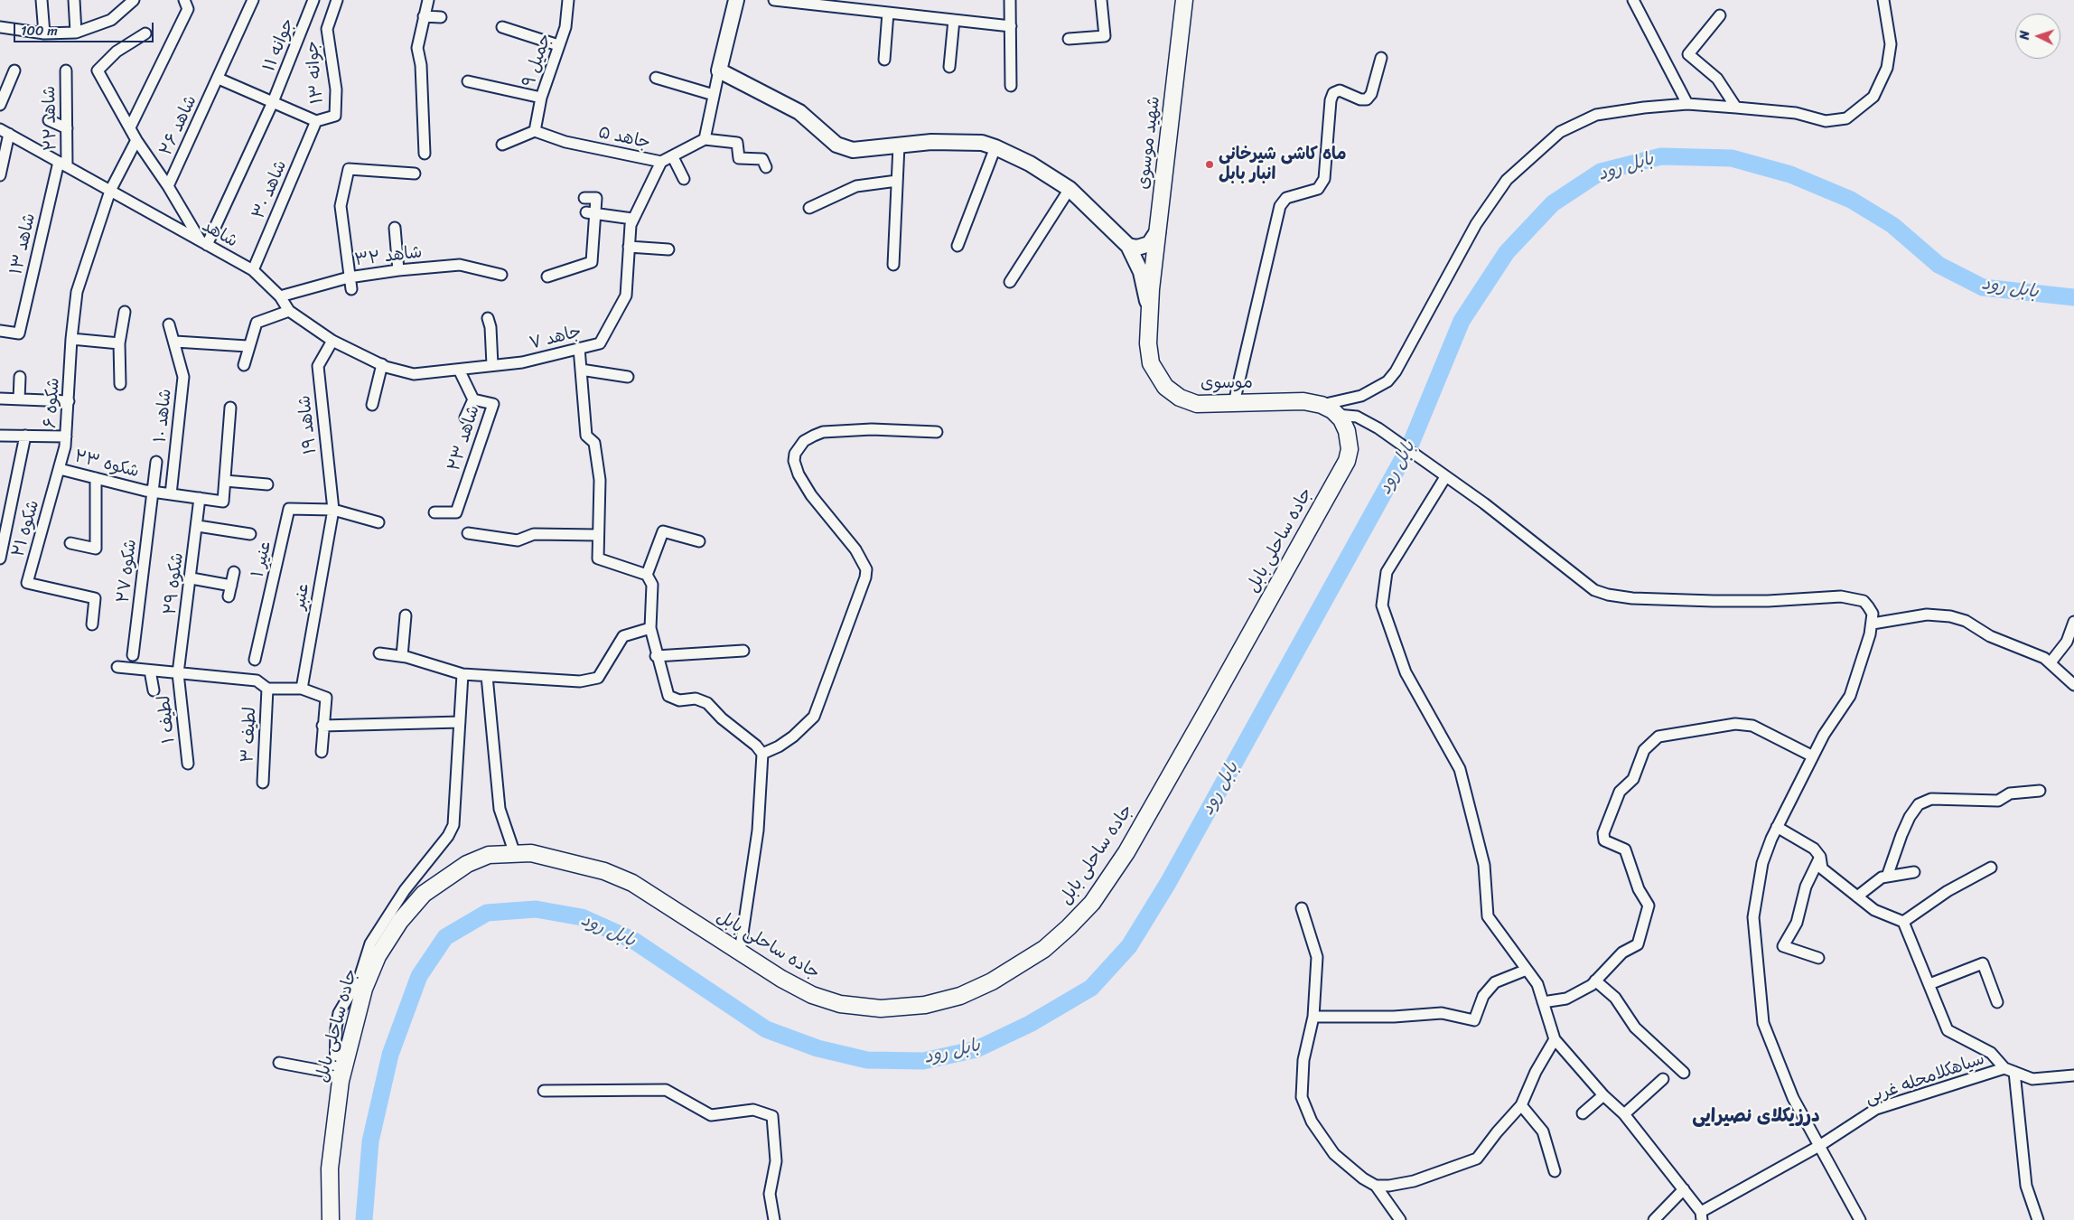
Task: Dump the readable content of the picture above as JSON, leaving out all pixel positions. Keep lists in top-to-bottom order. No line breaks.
{"streets":{"main road":["شهید موسوی","موسوی","جاده ساحلی بابل"],"street":["جوانه ۱۱","جمیل ۹","جوانه ۱۳","شاهد ۲۲","شاهد ۲۶","جاهد ۵","شاهد ۳۰","شاهد","شاهد ۱۳","شاهد ۳۲","جاهد ۷","شکوه ۶","شاهد ۱۰","شاهد ۱۹","شاهد ۲۳","شکوه ۲۳","شکوه ۲۱","عنیر ۱","شکوه ۲۷","شکوه ۲۹","عنبر","لطیف ۱","لطیف ۳","سیاهکلامحله غربی"]},"crossings":[["جوانه ۱۱","شاهد"],["جمیل ۹","جاهد ۵"],["جوانه ۱۳","شاهد ۳۰"],["شاهد ۲۲","شاهد"],["شاهد ۲۲","شاهد ۱۳"],["جاهد ۵","جاهد ۷"],["شهید موسوی","موسوی"],["شاهد ۳۰","شاهد"],["شاهد","شاهد ۱۳"],["شاهد","شاهد ۳۲"],["شاهد","جاهد ۷"],["شاهد","شکوه ۶"],["شاهد","شاهد ۱۹"],["جاهد ۷","شاهد ۲۳"],["موسوی","جاده ساحلی بابل"],["شکوه ۶","شکوه ۲۳"],["شکوه ۶","شکوه ۲۱"],["شاهد ۱۰","شکوه ۲۳"],["شاهد ۱۹","عنیر ۱"],["شاهد ۱۹","عنبر"],["شکوه ۲۳","شکوه ۲۱"],["شکوه ۲۳","شکوه ۲۷"],["شکوه ۲۳","شکوه ۲۹"],["عنیر ۱","عنبر"],["شکوه ۲۹","لطیف ۱"]],"districts":["درزیکلای نصیرایی"],"water":["بابل رود"],"places":["ماه کاشی شیرخانی انبار بابل"],"scale_bar":"100 m","north":"left"}
